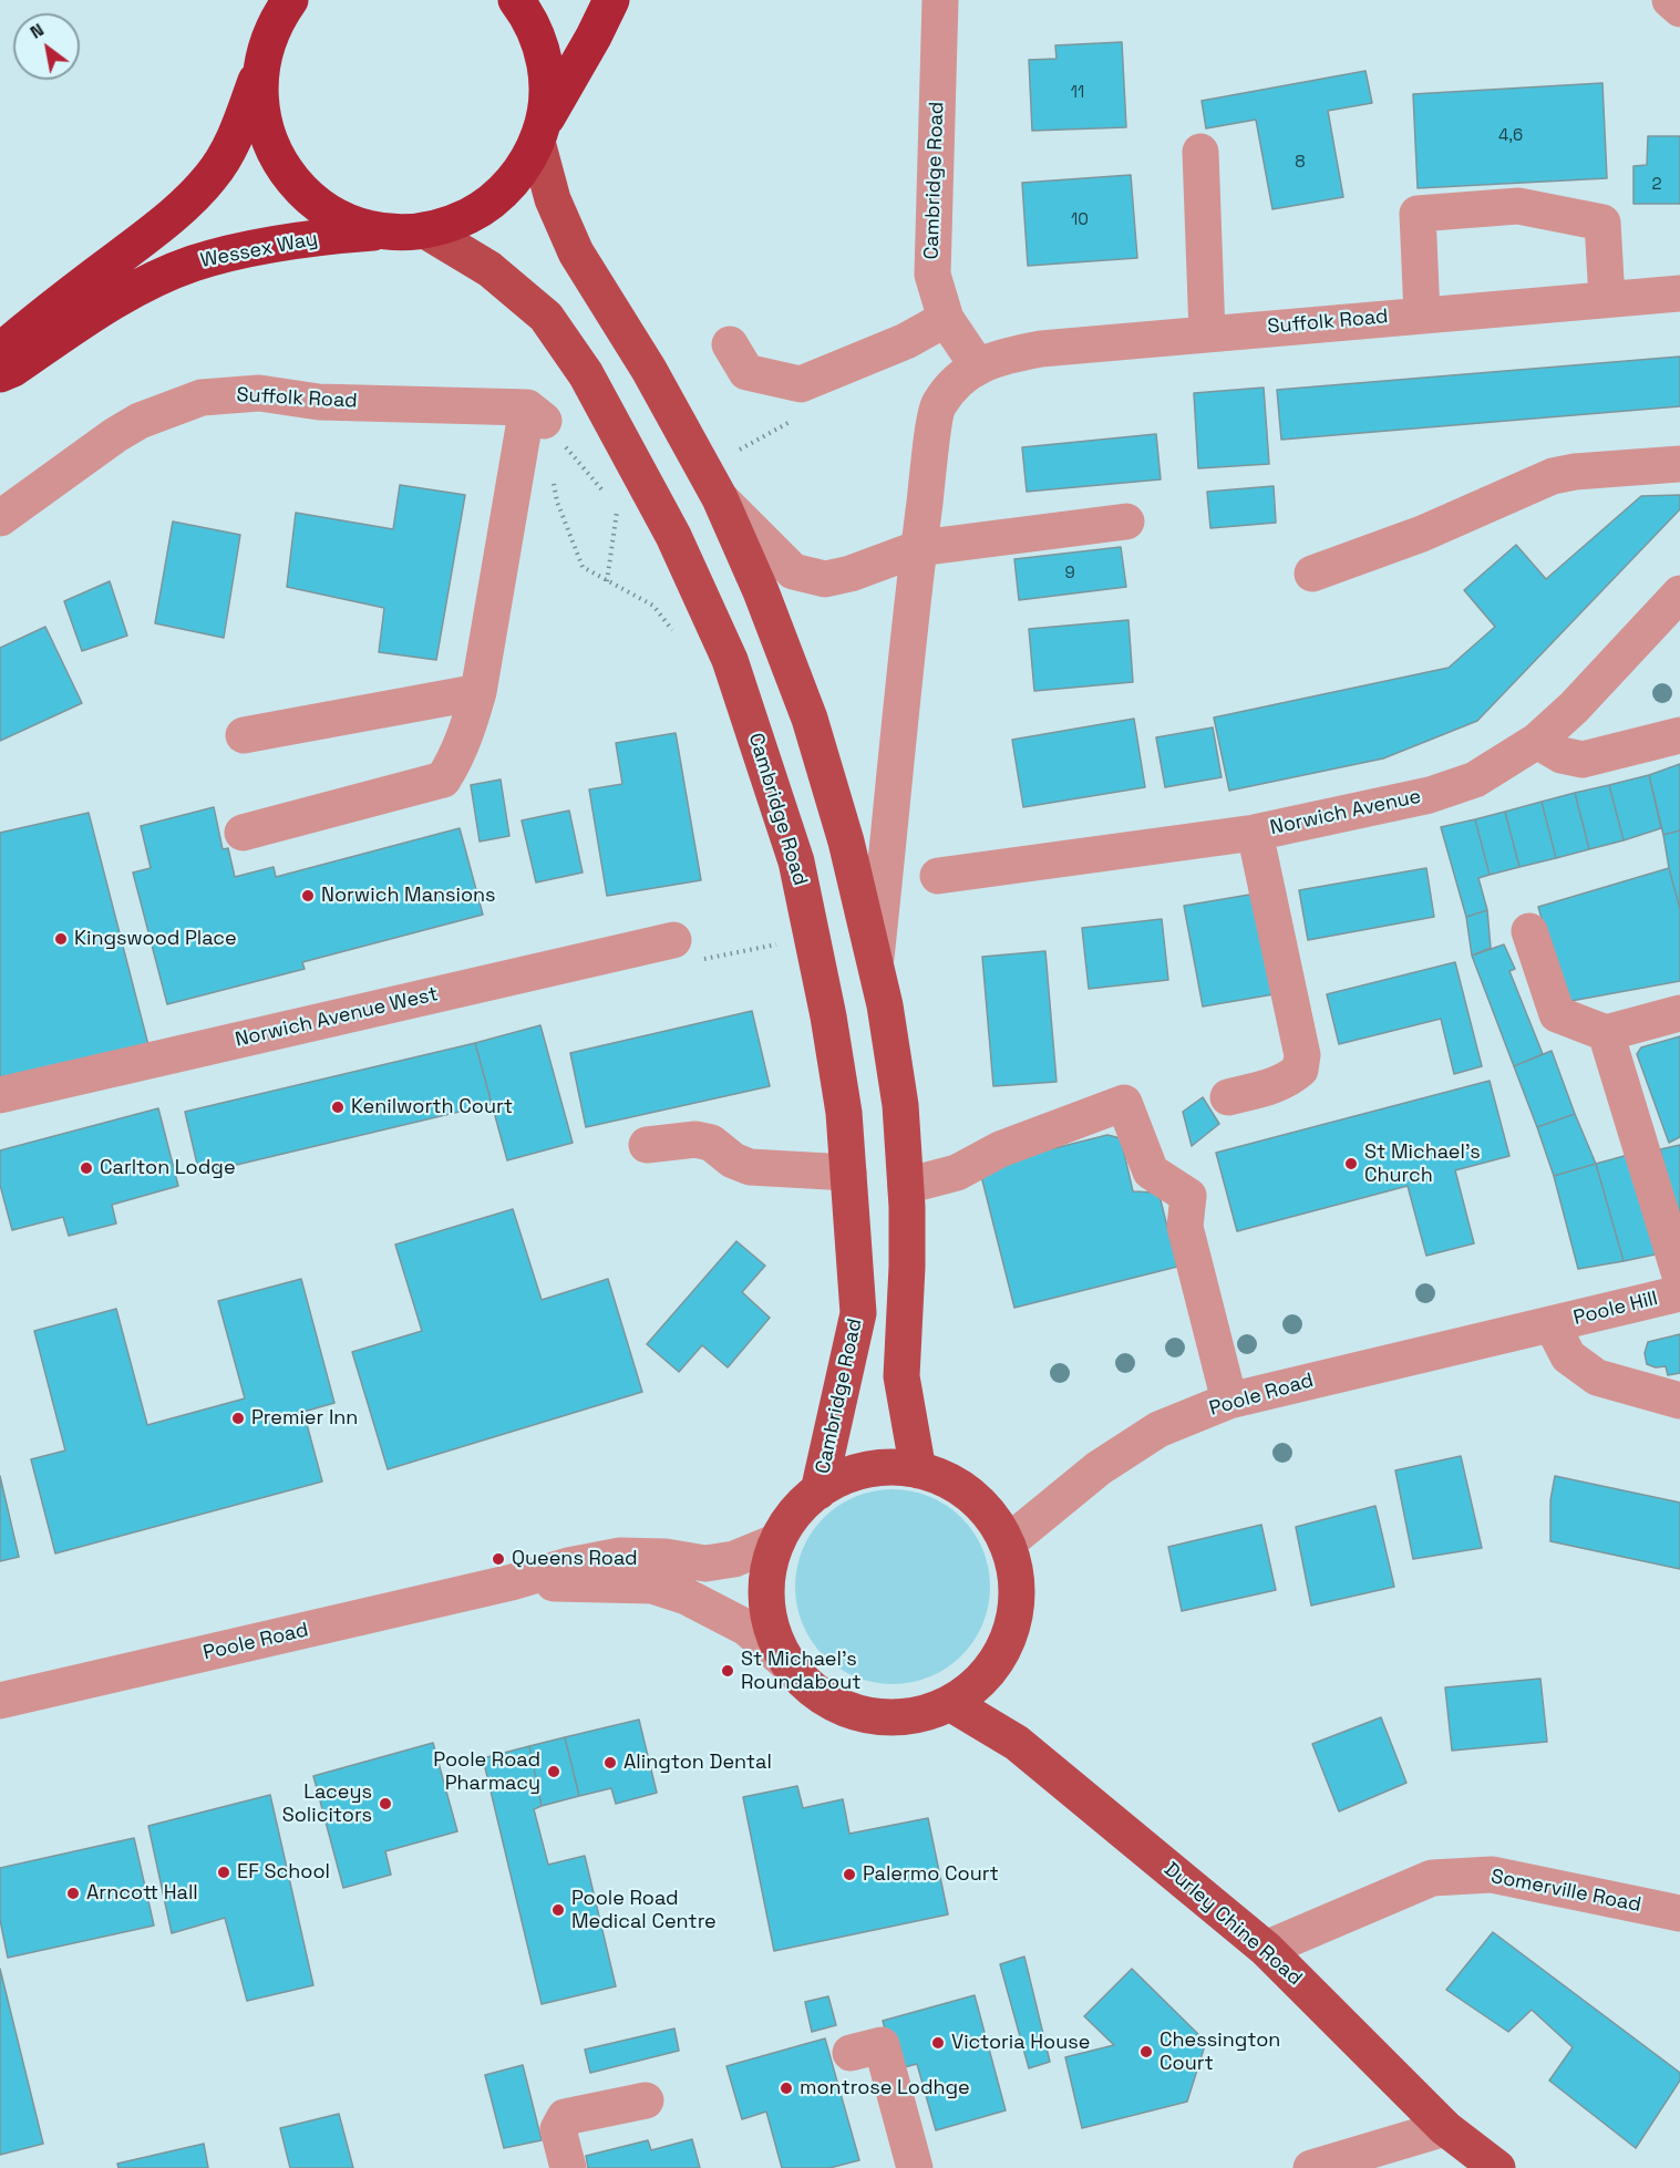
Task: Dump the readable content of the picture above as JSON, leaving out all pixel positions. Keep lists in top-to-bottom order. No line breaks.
{"streets":{"highway":["Wessex Way"],"main road":["Cambridge Road","Durley Chine Road"],"street":["Suffolk Road","Norwich Avenue","Norwich Avenue West","Poole Hill","Poole Road","Somerville Road"]},"crossings":[["Cambridge Road","Suffolk Road"],["Poole Hill","Poole Road"],["Somerville Road","Durley Chine Road"]],"places":["Norwich Mansions","Kingswood Place","Kenilworth Court","St Michael's Church","Carlton Lodge","Premier Inn","Queens Road","St Michael's Roundabout","Alington Dental","Poole Road Pharmacy","Laceys Solicitors","EF School","Palermo Court","Arncott Hall","Poole Road Medical Centre","Victoria House","Chessington Court","montrose Lodhge"],"house_numbers":["11","4,6","8","2","10","9"],"north":"top left"}
